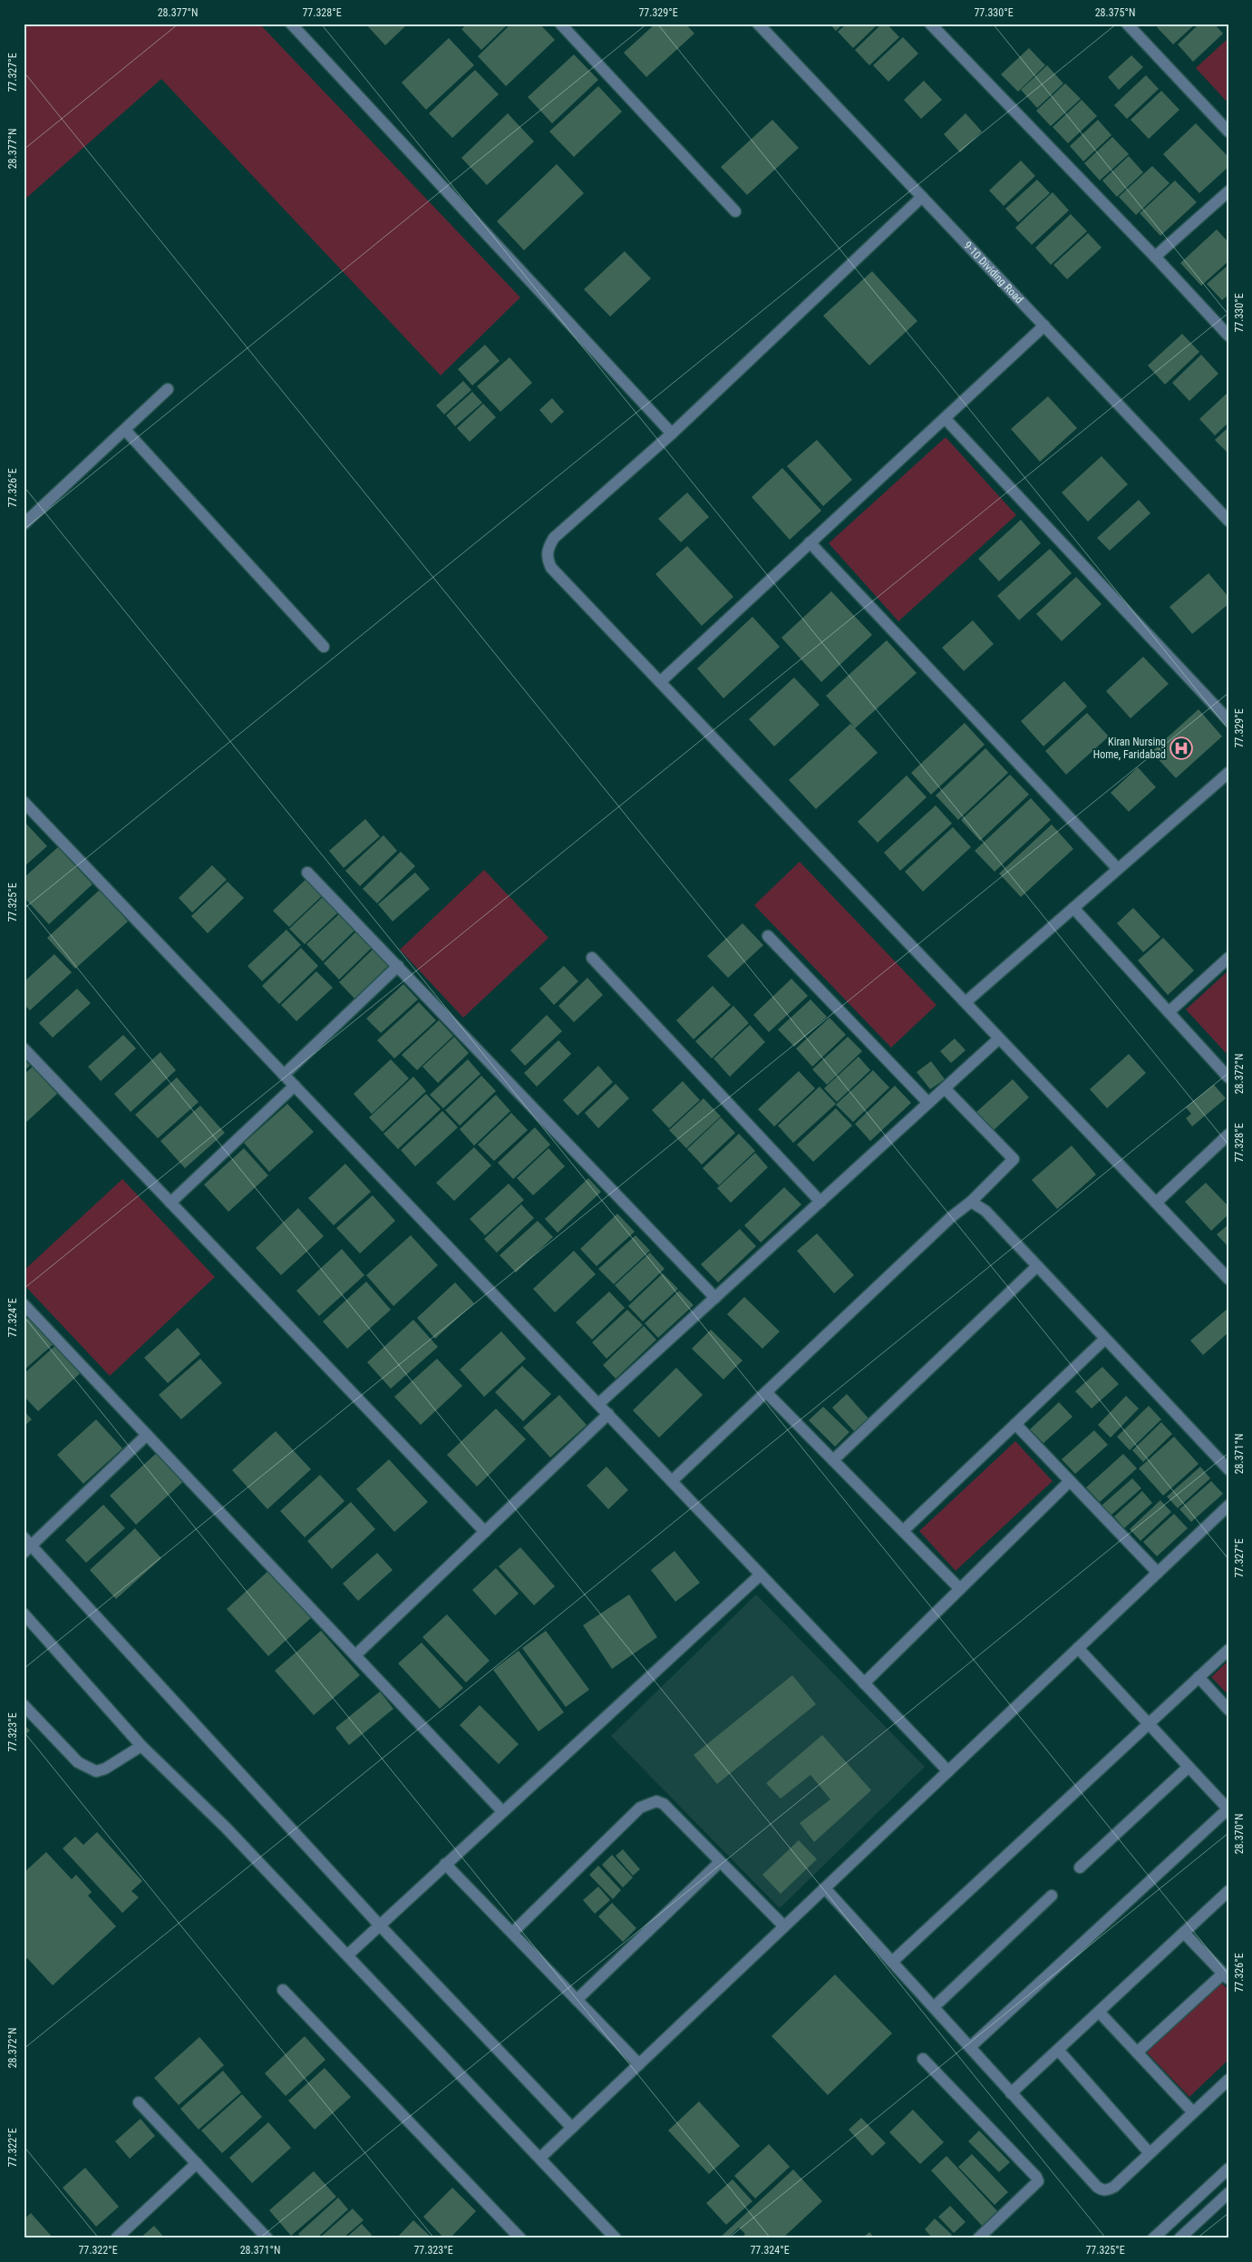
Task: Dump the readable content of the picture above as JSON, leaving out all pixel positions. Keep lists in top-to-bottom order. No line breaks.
{"streets":{"street":["9-10 Dividing Road"]},"places":{"hospital":["Kiran Nursing Home, Faridabad"]},"coordinates":["28.377°N","77.328°E","77.329°E","77.330°E","28.375°N","77.327°E","77.326°E","77.325°E","28.372°N","77.324°E","28.371°N","77.323°E","28.370°N","77.322°E"]}
